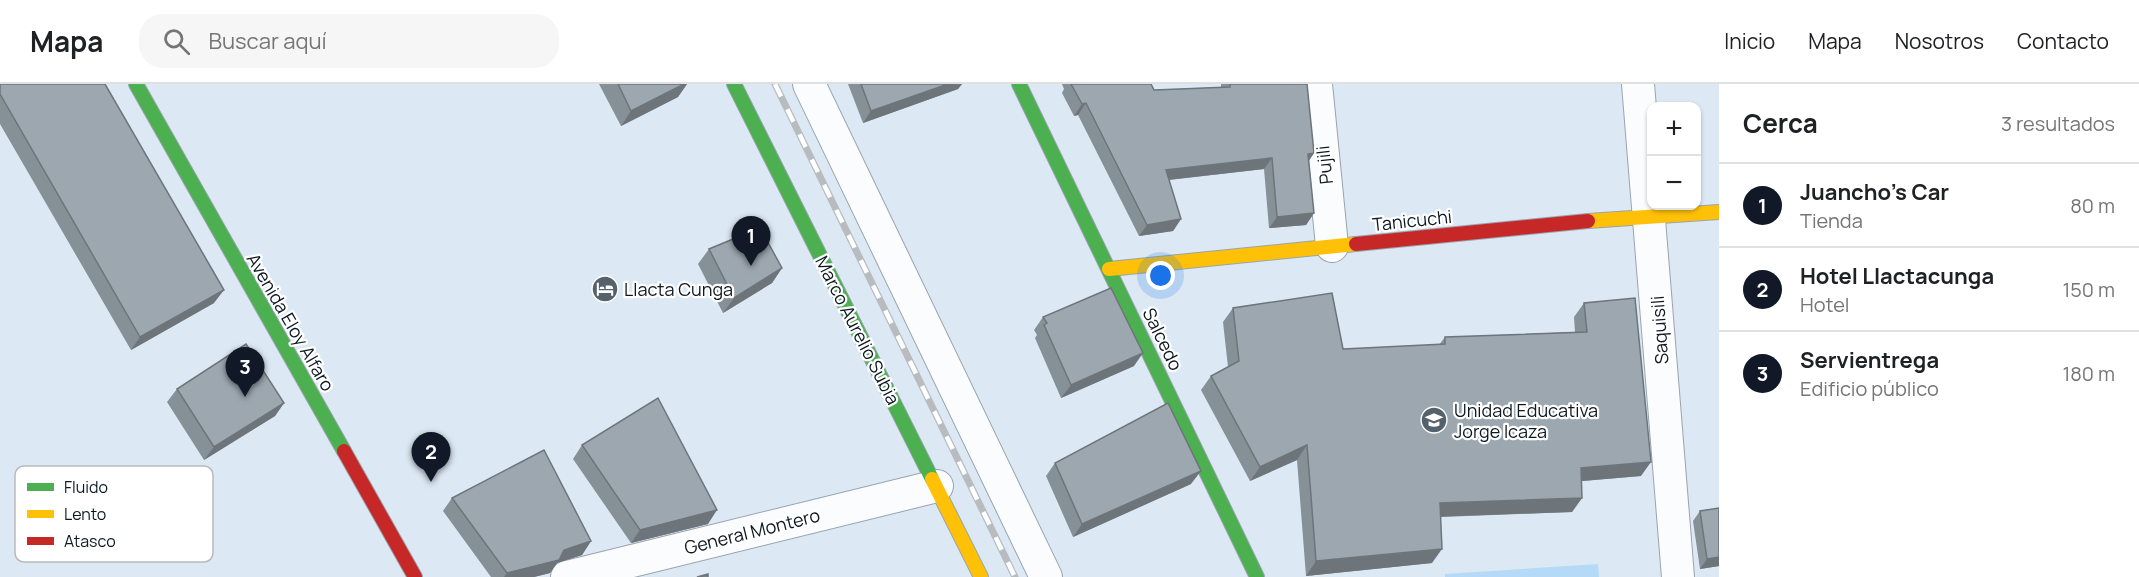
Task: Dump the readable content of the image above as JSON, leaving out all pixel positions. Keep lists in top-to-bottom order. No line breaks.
{"streets":{"street":["Pujili","Tanicuchi","Avenida Eloy Alfaro","Marco Aurelio Subia","Saquisili","Salcedo","General Montero"]},"crossings":[["Pujili","Tanicuchi"],["Tanicuchi","Saquisili"],["Tanicuchi","Salcedo"],["Marco Aurelio Subia","General Montero"]],"places":{"hotel":["Llacta Cunga"],"school or university":["Unidad Educativa Jorge Icaza"]},"legend":["Fluido","Lento","Atasco"],"page":{"header":"Mapa","search":"Buscar aquí","nav":["Inicio","Mapa","Nosotros","Contacto"],"heading":["Cerca","3 resultados"],"map_buttons":["+","−"],"list":[{"mark":"1","name":"Juancho's Car","note":"Tienda","value":"80 m"},{"mark":"2","name":"Hotel Llactacunga","note":"Hotel","value":"150 m"},{"mark":"3","name":"Servientrega","note":"Edificio público","value":"180 m"}],"pins":["1","3","2"]}}
